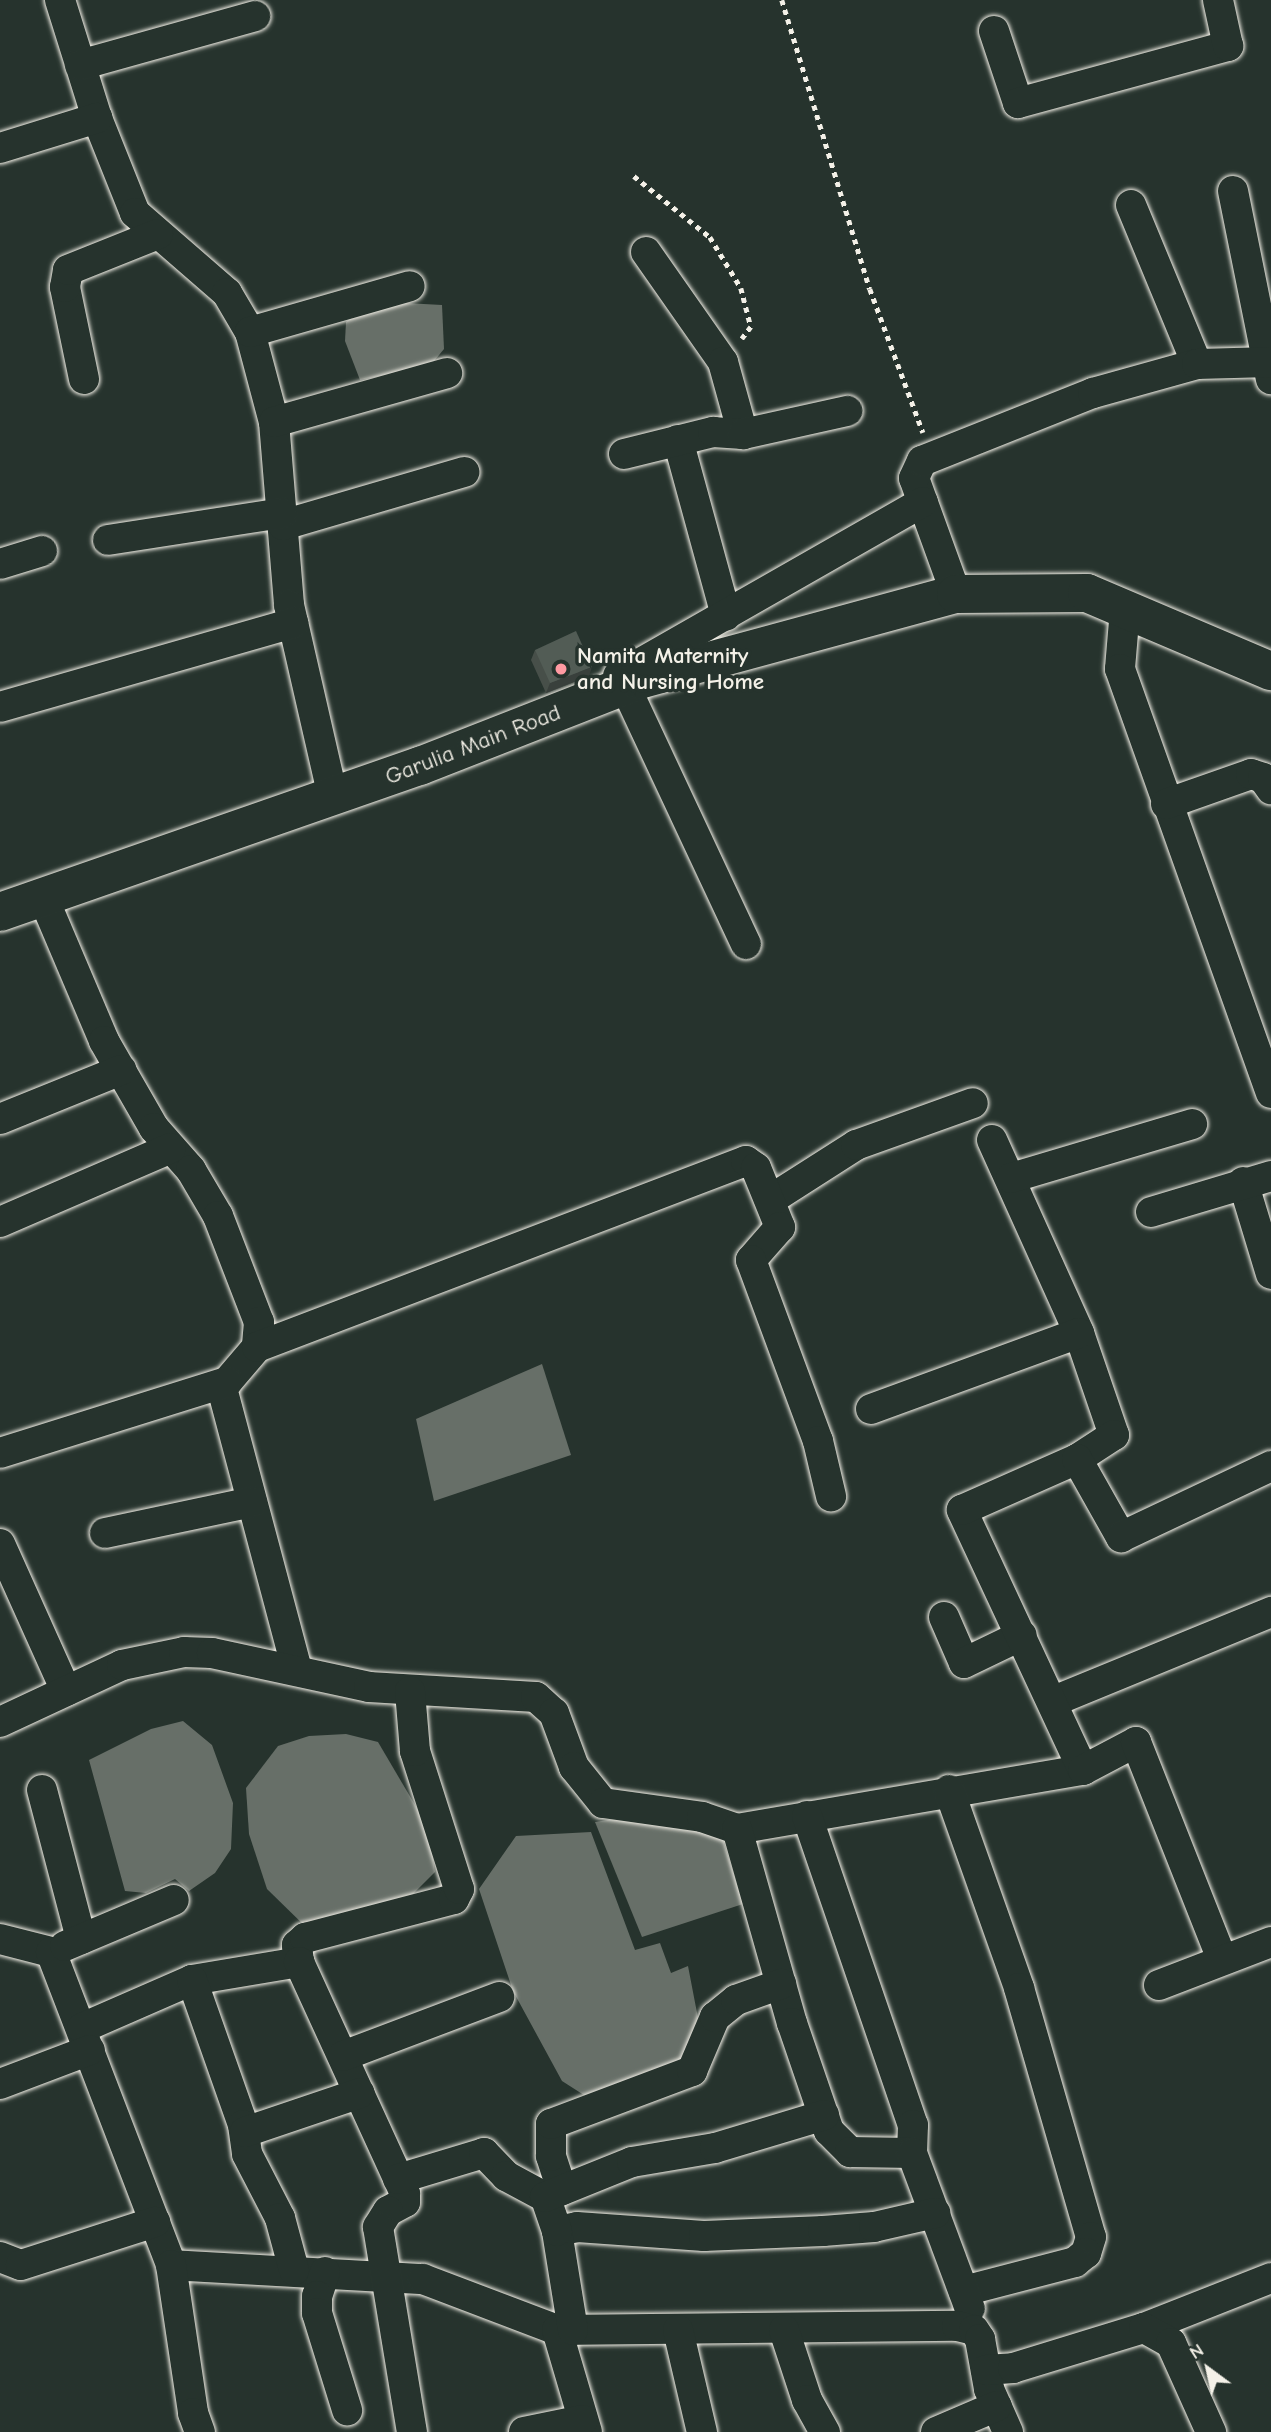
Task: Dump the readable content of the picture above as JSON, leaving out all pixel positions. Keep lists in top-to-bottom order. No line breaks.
{"streets":{"street":["Garulia Main Road"]},"places":["Namita Maternity and Nursing Home"],"north":"top left"}
